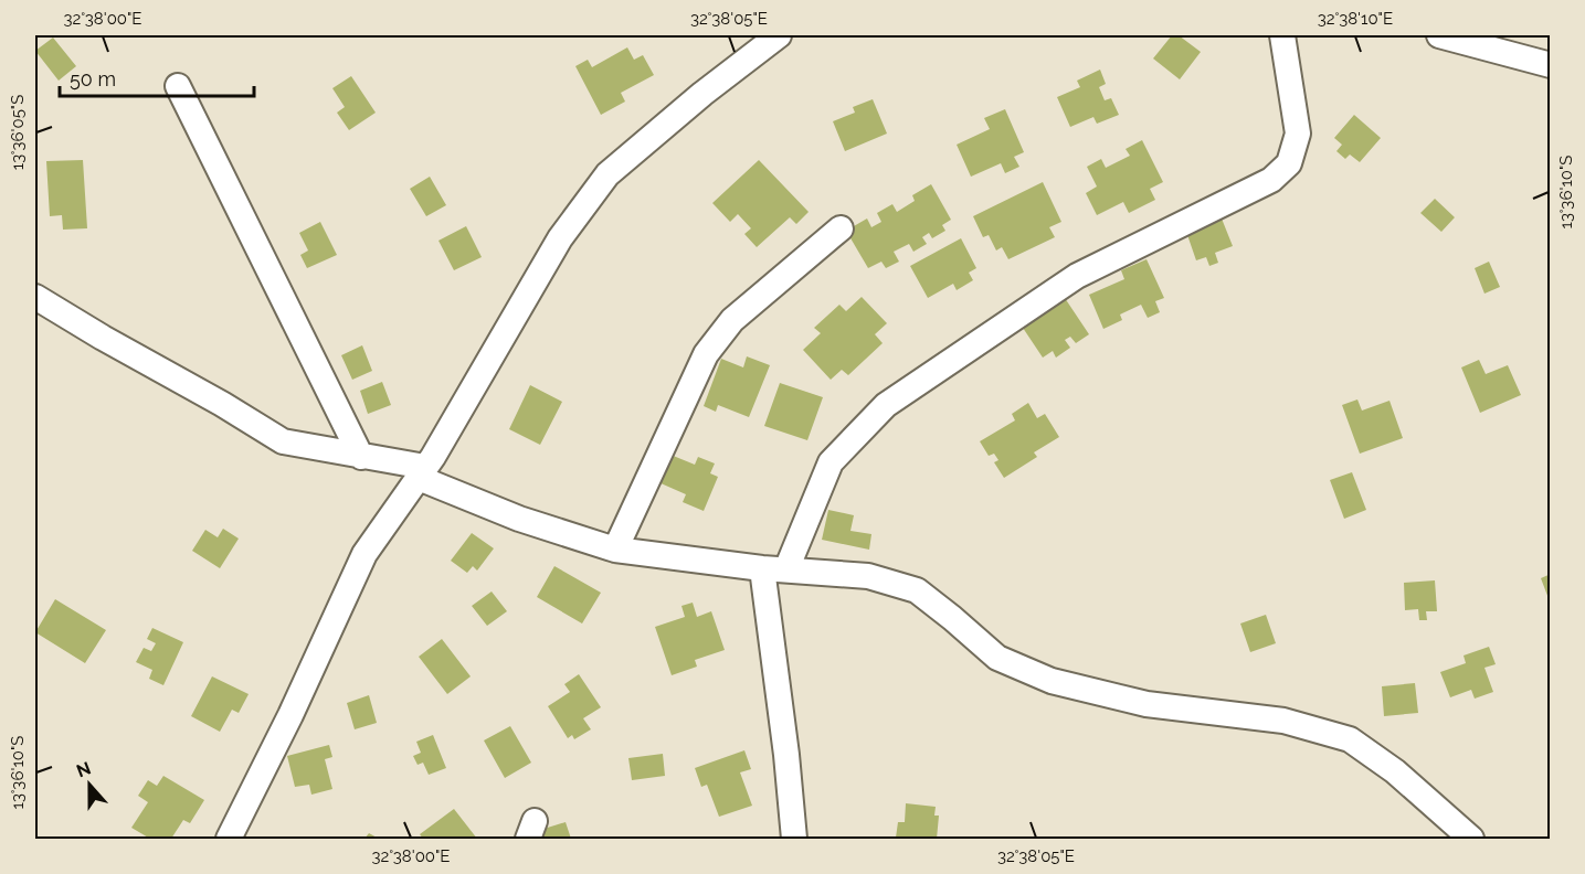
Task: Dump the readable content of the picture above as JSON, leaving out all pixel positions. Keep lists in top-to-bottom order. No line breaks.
{"scale_bar":"50 m","north":"top","coordinates":["32°38'00\"E","32°38'05\"E","32°38'10\"E","13°36'05\"S","13°36'10\"S"]}
